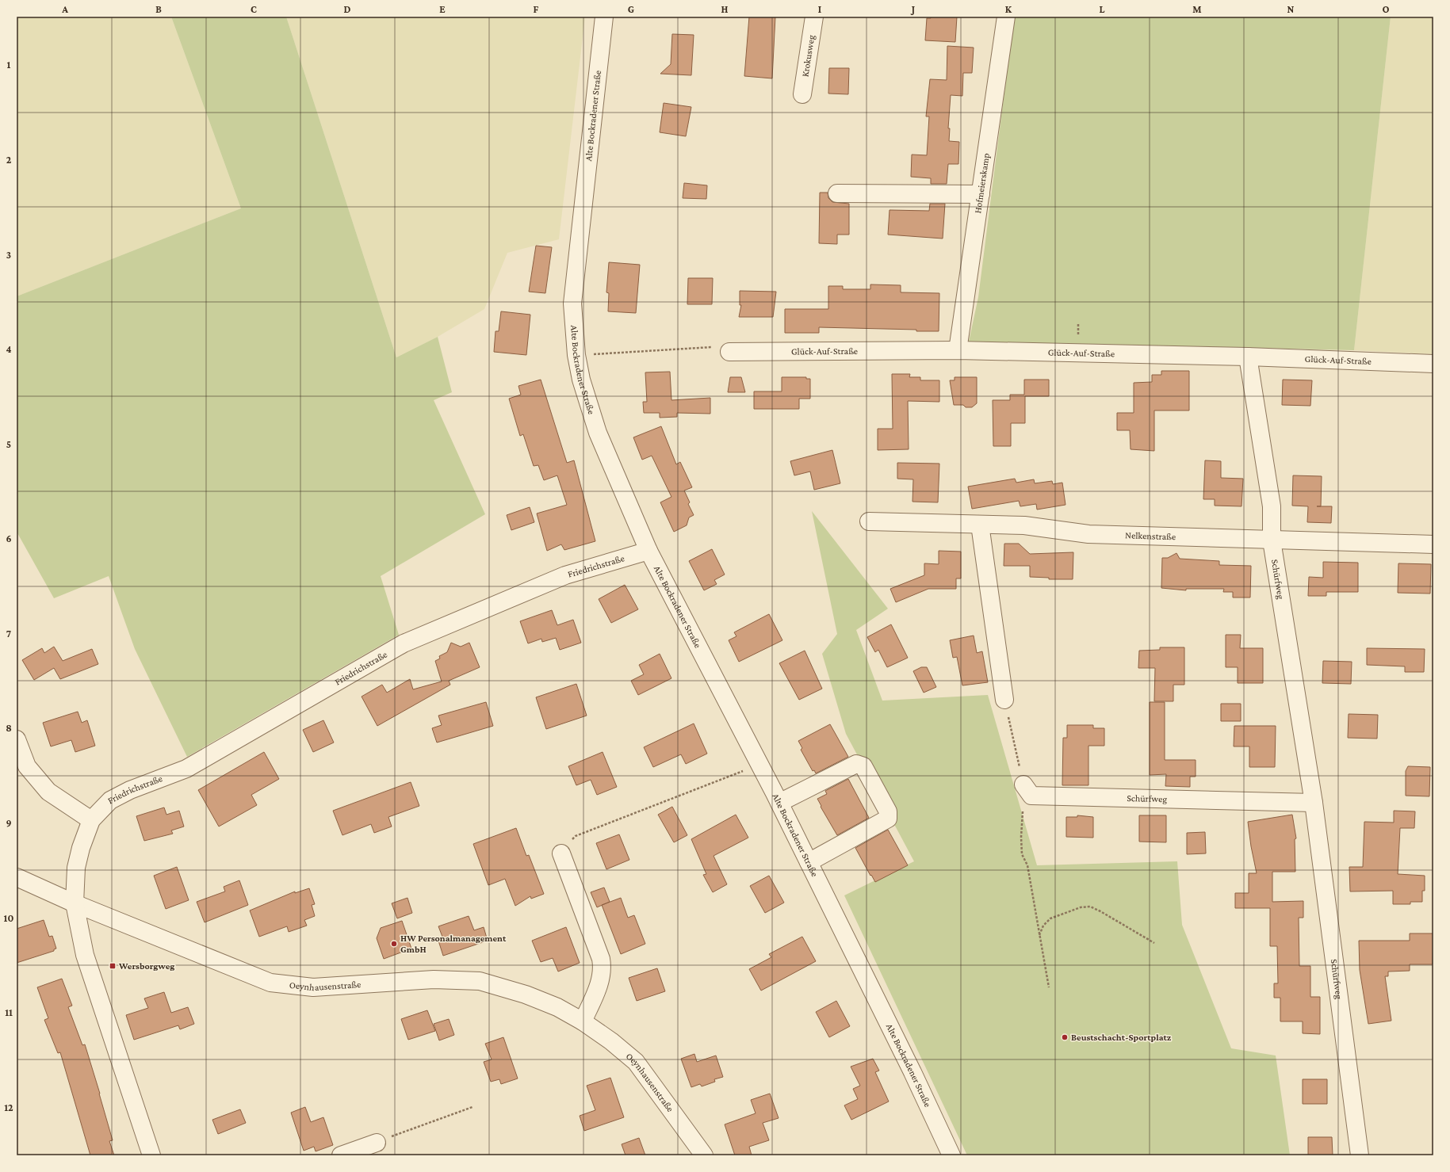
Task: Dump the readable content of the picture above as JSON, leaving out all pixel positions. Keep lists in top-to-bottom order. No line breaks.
{"streets":{"street":["Krokusweg","Alte Bockradener Straße","Hofmeierskamp","Glück-Auf-Straße","Nelkenstraße","Friedrichstraße","Schürfweg","Oeynhausenstraße"]},"crossings":[["Alte Bockradener Straße","Friedrichstraße"],["Hofmeierskamp","Glück-Auf-Straße"],["Glück-Auf-Straße","Schürfweg"],["Nelkenstraße","Schürfweg"]],"places":{"other":["HW Personalmanagement GmbH","Beustschacht-Sportplatz"],"transit":["Wersborgweg"]},"grid":{"columns":["A","B","C","D","E","F","G","H","I","J","K","L","M","N","O"],"rows":["1","2","3","4","5","6","7","8","9","10","11","12"]}}
